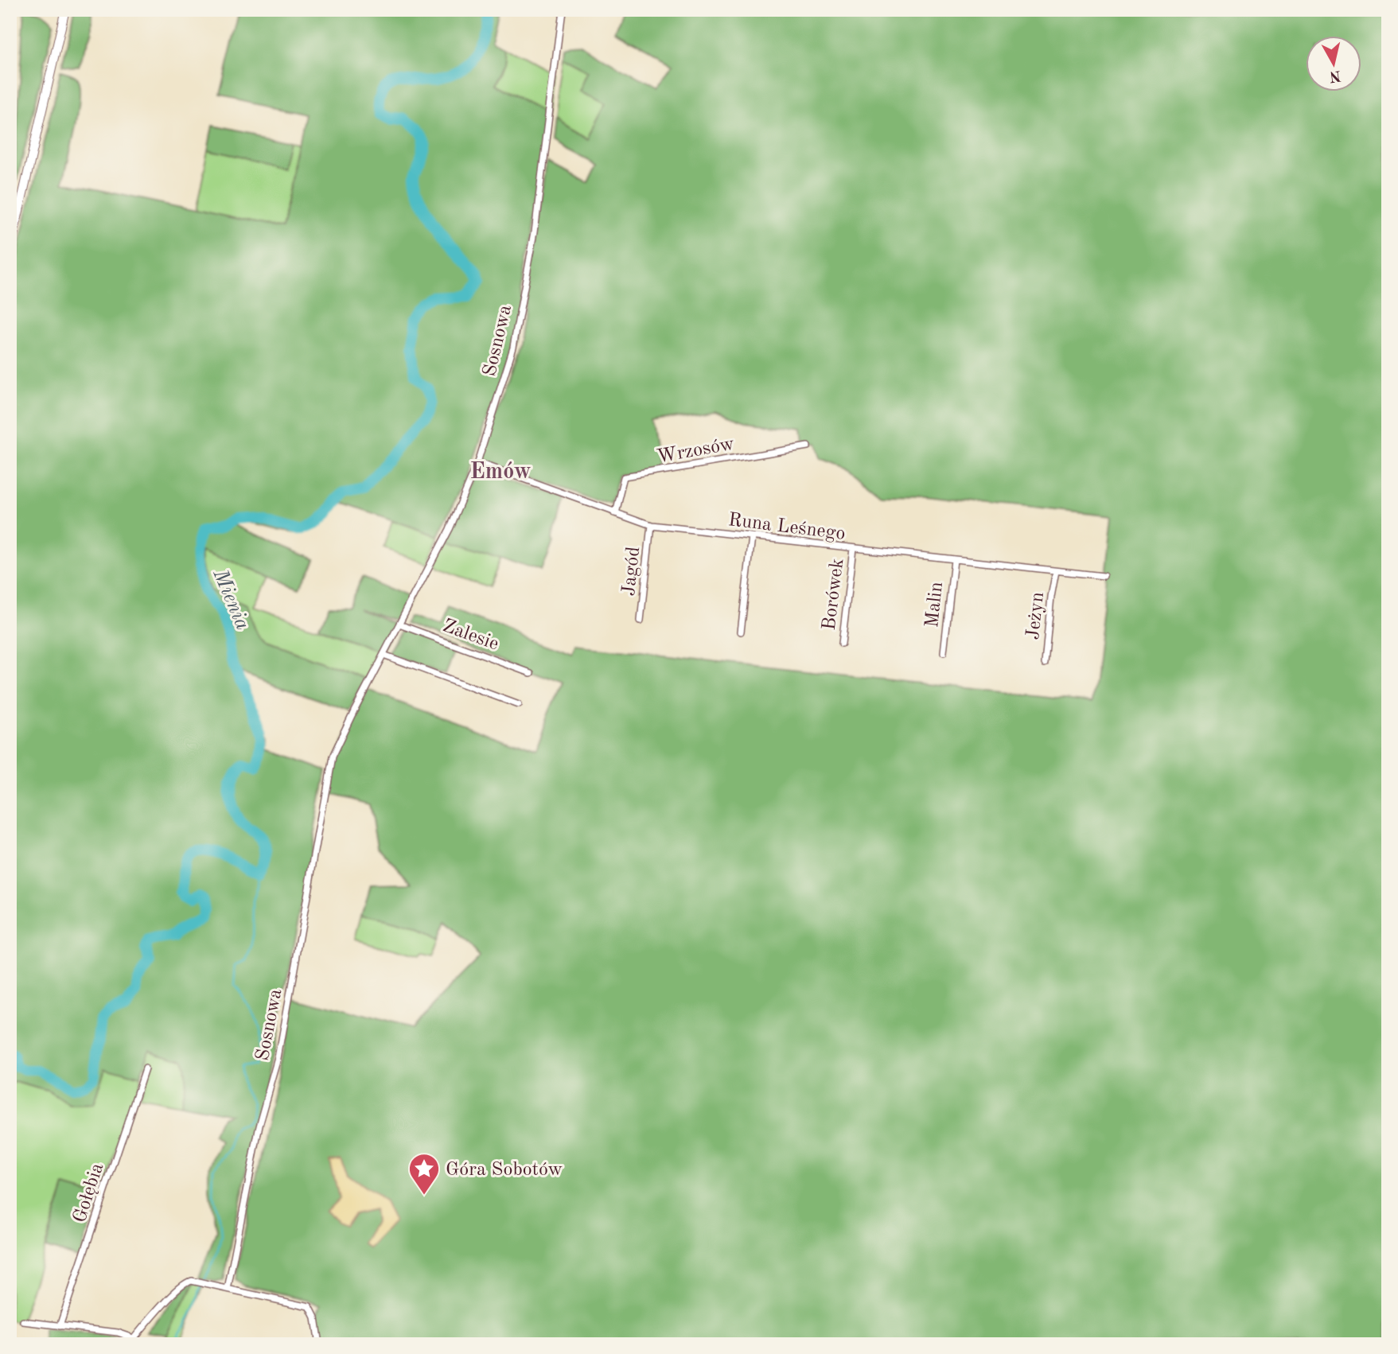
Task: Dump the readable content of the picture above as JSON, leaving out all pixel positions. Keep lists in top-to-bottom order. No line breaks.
{"streets":{"street":["Sosnowa","Wrzosów","Runa Leśnego","Jagód","Borówek","Malin","Jeżyn","Zalesie","Gołębia"]},"crossings":[["Sosnowa","Runa Leśnego"],["Sosnowa","Zalesie"],["Wrzosów","Runa Leśnego"],["Runa Leśnego","Jagód"],["Runa Leśnego","Borówek"],["Runa Leśnego","Malin"],["Runa Leśnego","Jeżyn"]],"districts":["Emów"],"water":["Mienia"],"places":{"place":["Góra Sobotów"]},"north":"bottom"}
